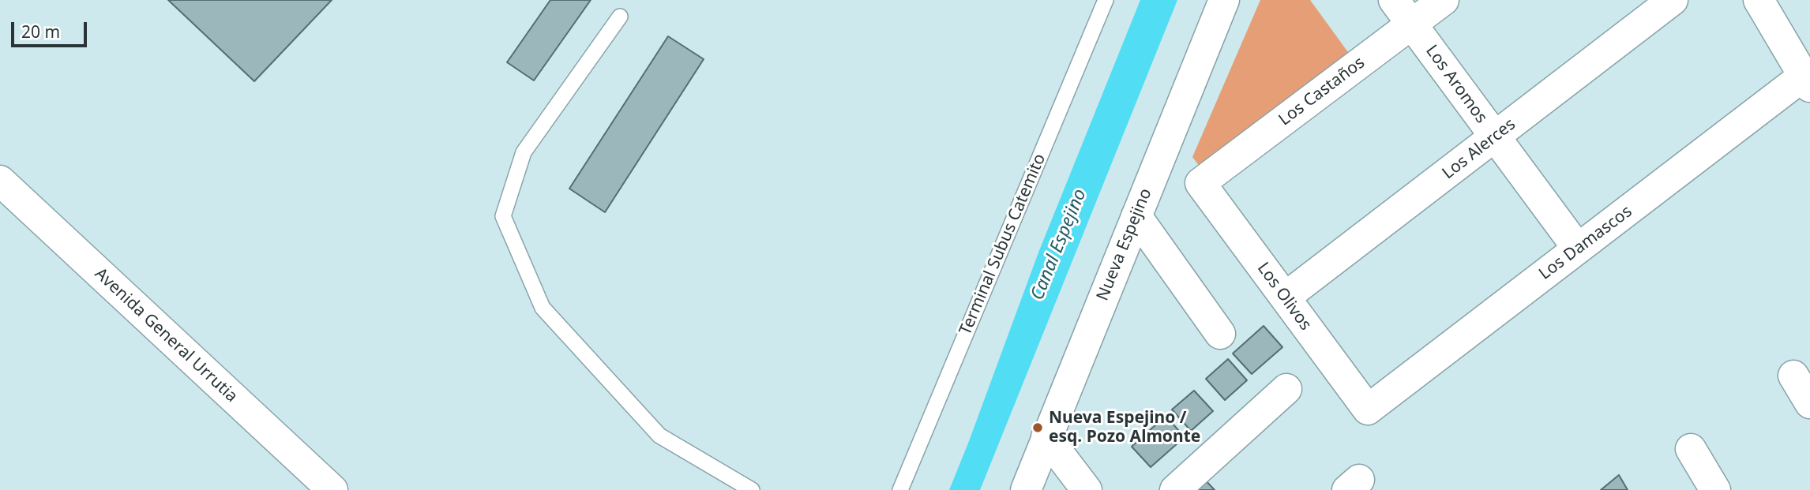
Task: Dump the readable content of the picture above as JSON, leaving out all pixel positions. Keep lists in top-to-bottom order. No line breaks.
{"streets":{"street":["Los Aromos","Los Castaños","Los Alerces","Los Damascos","Nueva Espejino","Los Olivos","Avenida General Urrutia"],"lane":["Terminal Subus Catemito"]},"crossings":[["Los Aromos","Los Castaños"],["Los Aromos","Los Alerces"],["Los Aromos","Los Damascos"],["Los Castaños","Los Olivos"],["Los Alerces","Los Olivos"],["Los Damascos","Los Olivos"]],"water":["Canal Espejino"],"places":["Nueva Espejino / esq. Pozo Almonte"],"scale_bar":"20 m"}
